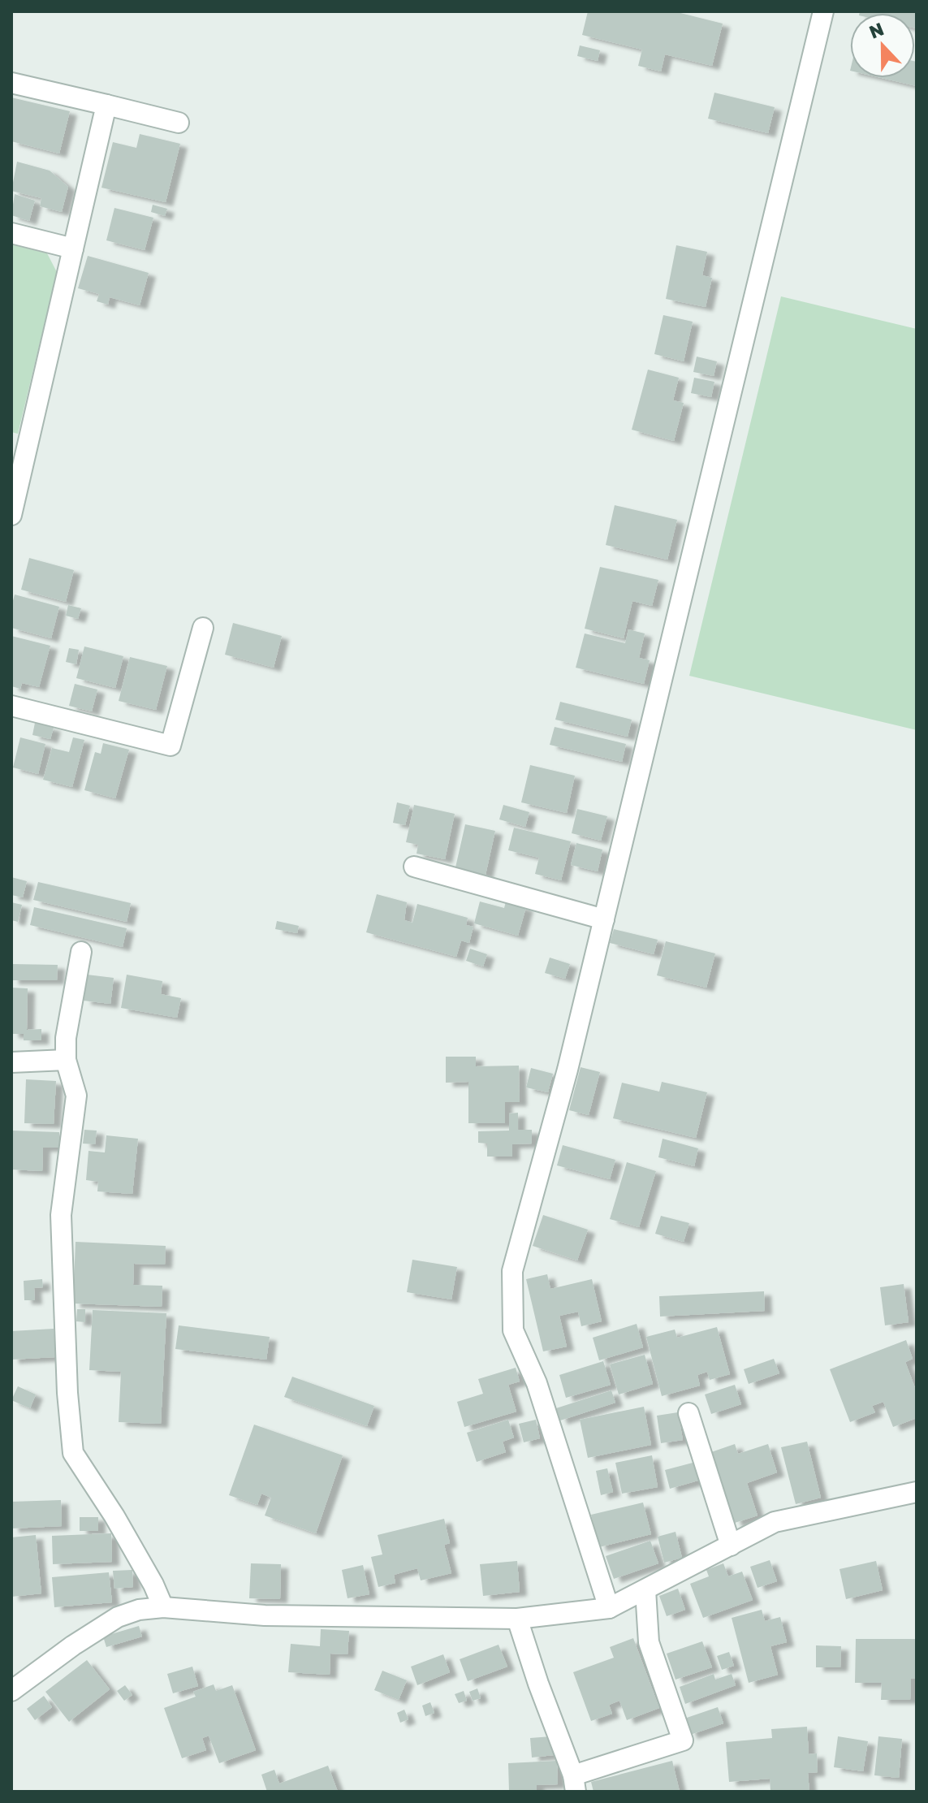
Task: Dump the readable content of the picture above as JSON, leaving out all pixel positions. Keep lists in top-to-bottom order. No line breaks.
{"north":"top"}
